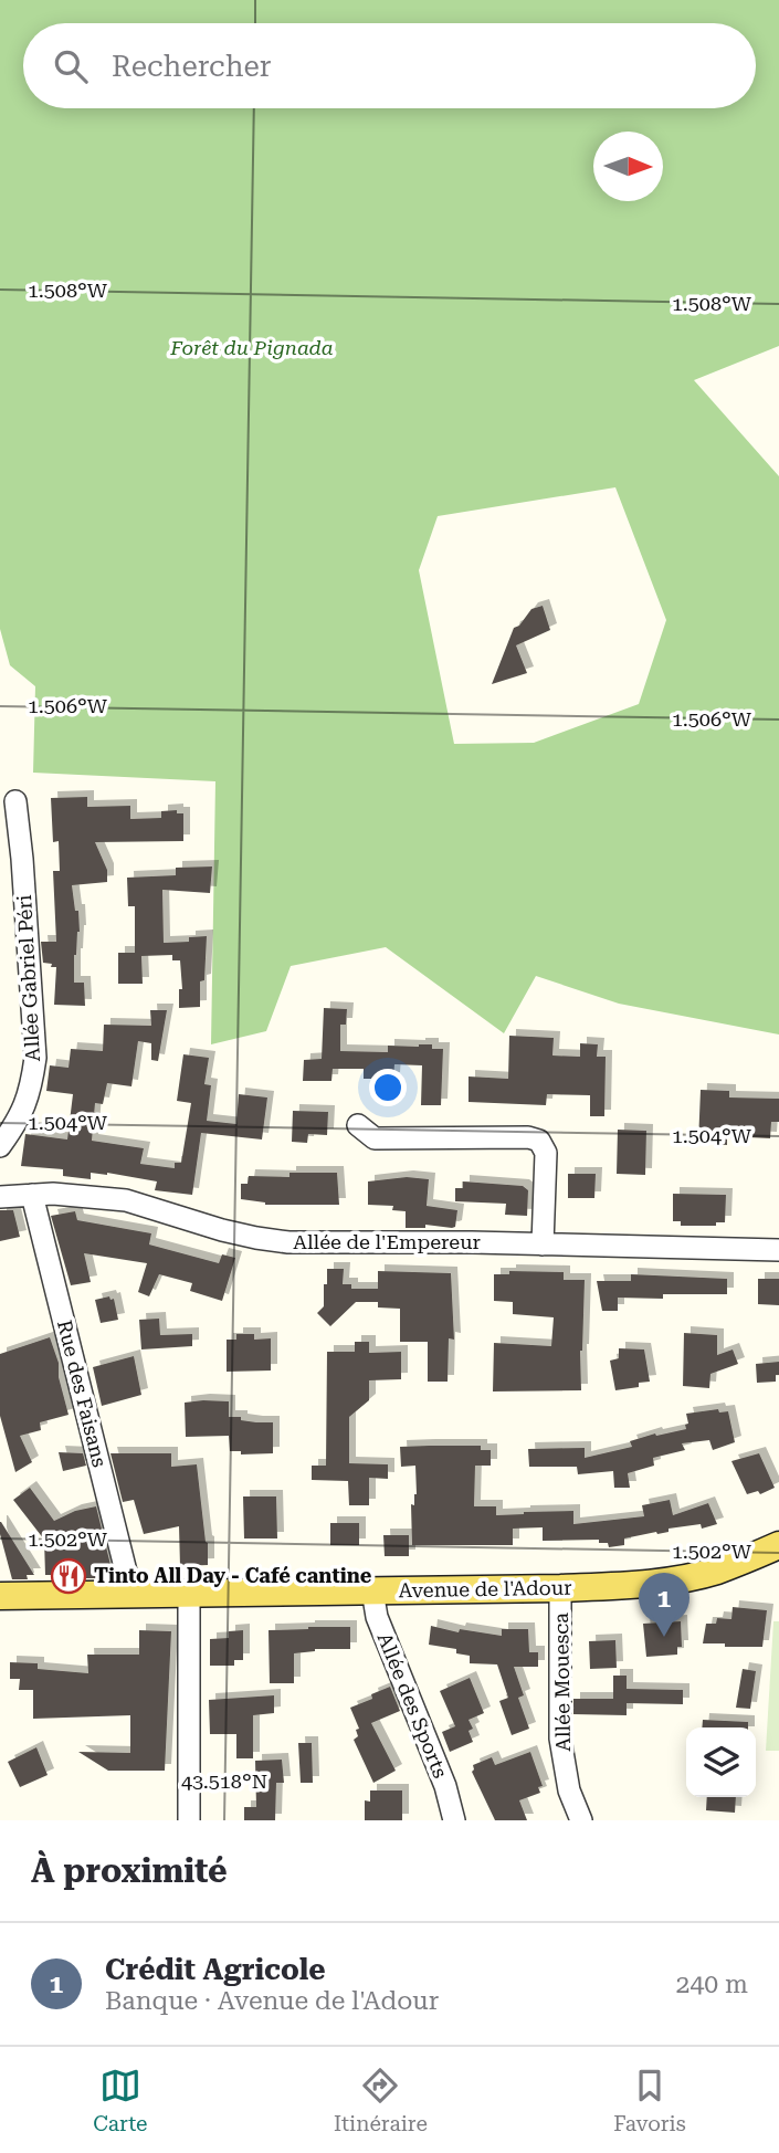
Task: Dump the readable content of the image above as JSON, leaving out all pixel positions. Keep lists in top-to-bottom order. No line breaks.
{"streets":{"main road":["Avenue de l'Adour"],"street":["Allée Gabriel Péri","Allée de l'Empereur","Rue des Faisans","Allée Mouesca","Allée des Sports"]},"crossings":[["Allée de l'Empereur","Rue des Faisans"],["Rue des Faisans","Avenue de l'Adour"],["Avenue de l'Adour","Allée Mouesca"],["Avenue de l'Adour","Allée des Sports"]],"parks":["Forêt du Pignada"],"places":{"restaurant":["Tinto All Day - Café cantine"]},"north":"right","page":{"search":"Rechercher","pins":"1","heading":"À proximité","list":[{"mark":"1","name":"Crédit Agricole","note":"Banque · Avenue de l'Adour","value":"240 m"}],"nav":["Carte","Itinéraire","Favoris"]},"coordinates":["1.508°W","1.506°W","1.504°W","1.502°W","43.518°N"]}
